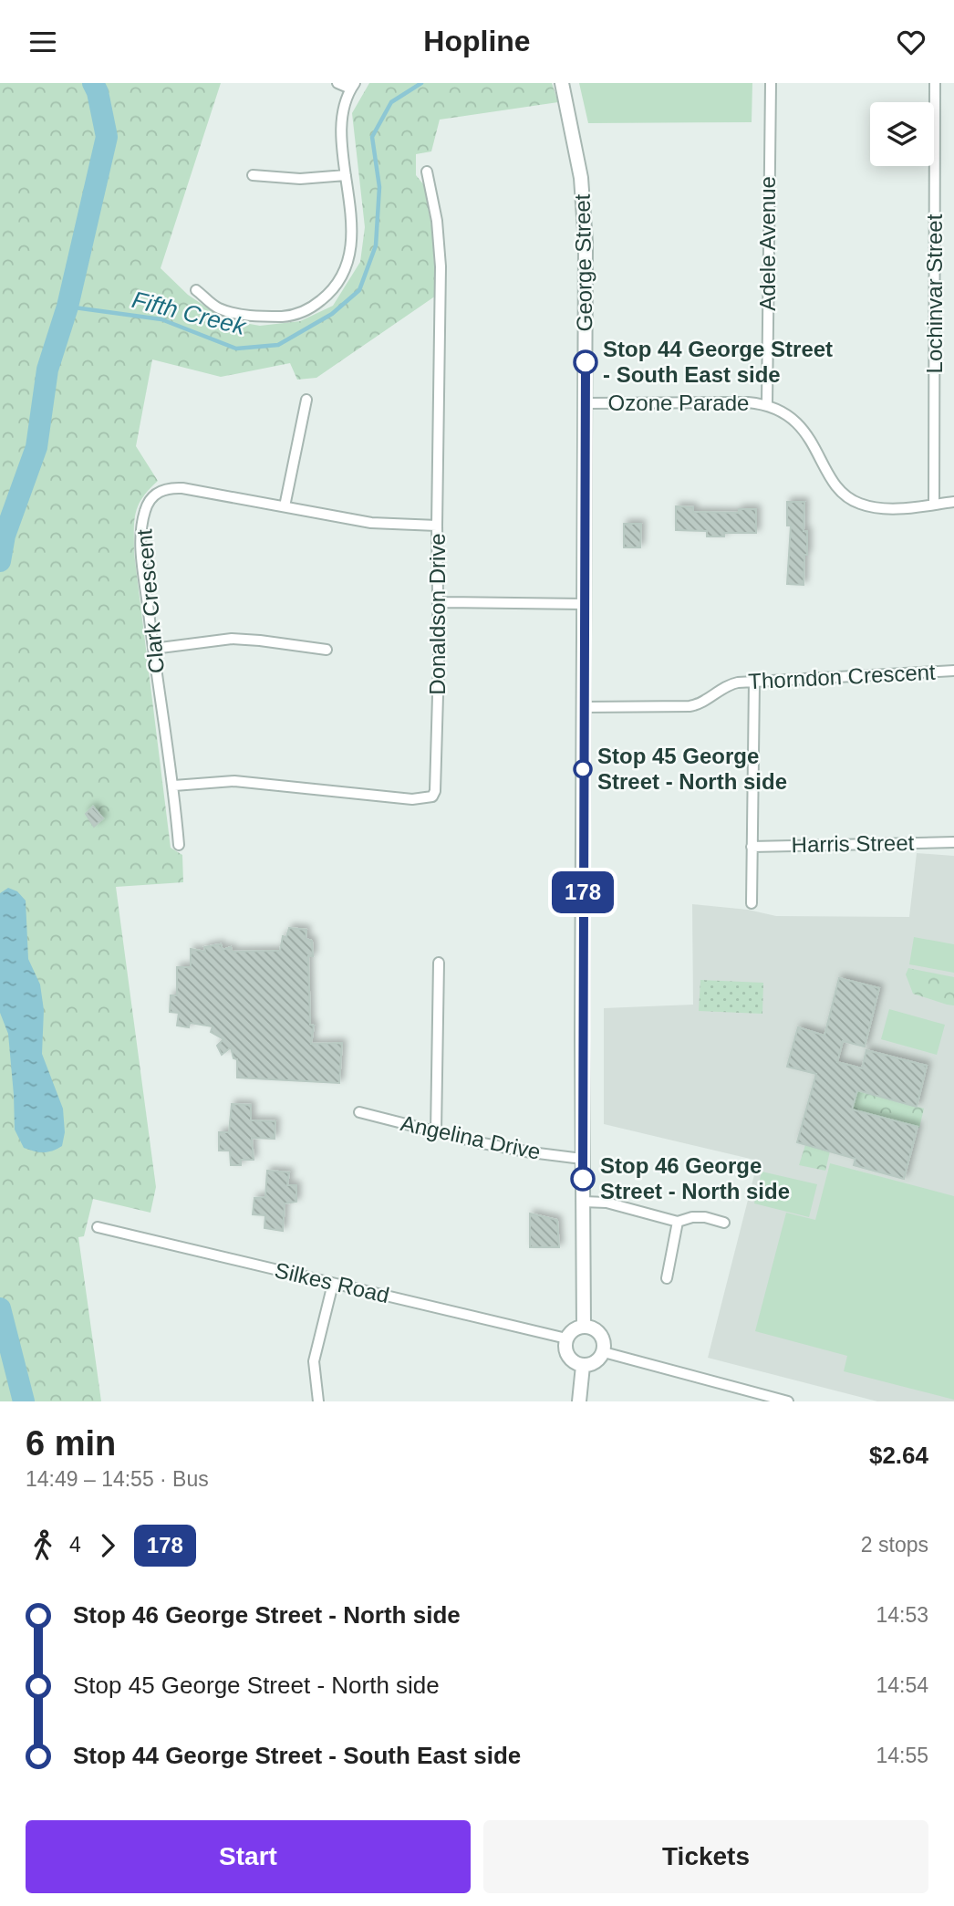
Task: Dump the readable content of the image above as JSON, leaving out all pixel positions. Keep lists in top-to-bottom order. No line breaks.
{"streets":{"street":["Adele Avenue","George Street","Lochinvar Street","Ozone Parade","Clark Crescent","Donaldson Drive","Thorndon Crescent","Harris Street","Angelina Drive","Silkes Road"]},"crossings":[["Adele Avenue","Ozone Parade"],["George Street","Ozone Parade"],["George Street","Thorndon Crescent"],["George Street","Angelina Drive"],["George Street","Silkes Road"],["Lochinvar Street","Ozone Parade"],["Clark Crescent","Donaldson Drive"]],"water":["Fifth Creek"],"places":["Stop 44 George Street - South East side","Stop 45 George Street - North side","Stop 46 George Street - North side"],"lines":["bus line 178"],"page":{"header":"Hopline","on_map":"178","heading":["6 min","14:49 – 14:55 · Bus","$2.64"],"legs":["4","178","2 stops"],"list":[{"name":"Stop 46 George Street - North side","value":"14:53"},{"name":"Stop 45 George Street - North side","value":"14:54"},{"name":"Stop 44 George Street - South East side","value":"14:55"}],"buttons":["Start","Tickets"]}}
